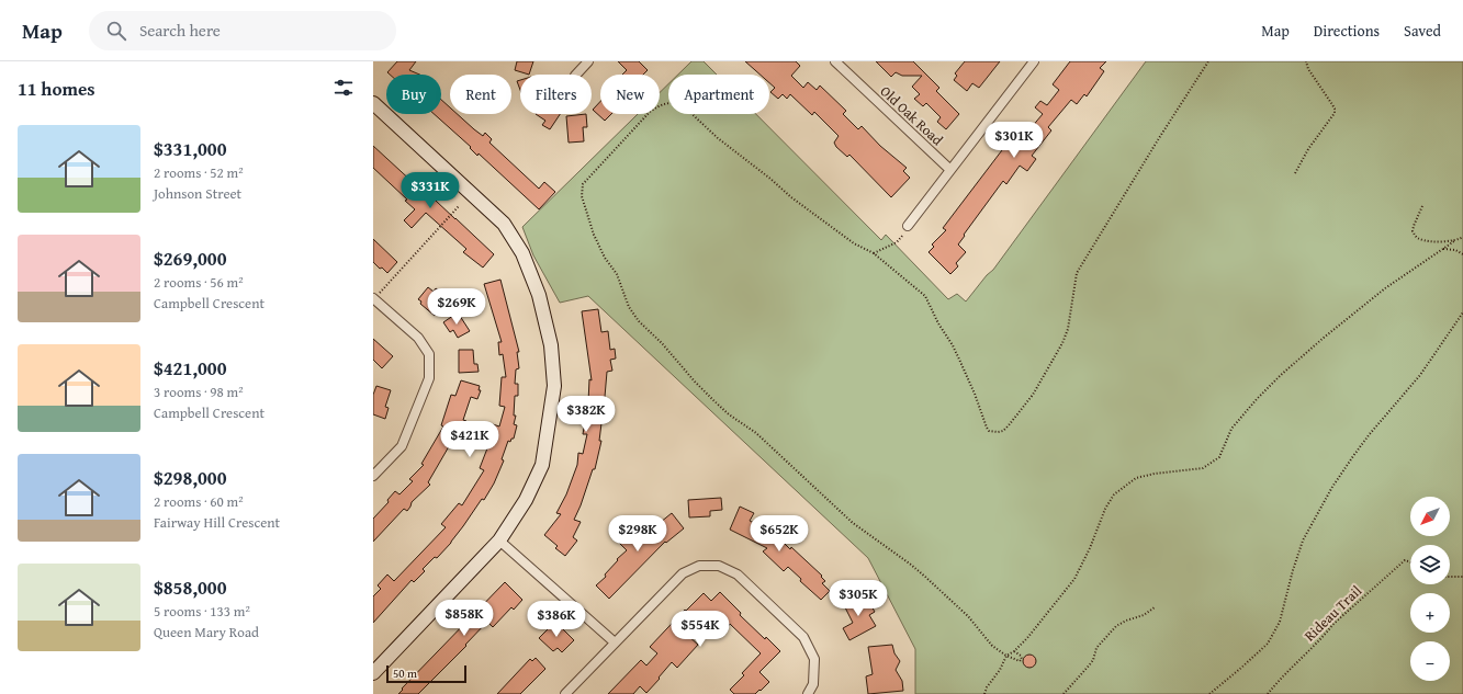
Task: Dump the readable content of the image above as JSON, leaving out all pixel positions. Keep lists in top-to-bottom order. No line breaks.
{"streets":{"street":["Old Oak Road"],"path":["Rideau Trail"]},"scale_bar":"50 m","north":"bottom left","page":{"header":"Map","search":"Search here","nav":["Map","Directions","Saved"],"heading":"11 homes","chip":["Buy","Rent","Filters","New","Apartment"],"list":[{"name":"$331,000","note":"2 rooms · 52 m² · Johnson Street"},{"name":"$269,000","note":"2 rooms · 56 m² · Campbell Crescent"},{"name":"$421,000","note":"3 rooms · 98 m² · Campbell Crescent"},{"name":"$298,000","note":"2 rooms · 60 m² · Fairway Hill Crescent"},{"name":"$858,000","note":"5 rooms · 133 m² · Queen Mary Road"}],"price":["$301K","$331K","$269K","$382K","$421K","$298K","$652K","$305K","$858K","$386K","$554K"],"map_buttons":["+","−"],"scale":"50 m"}}
